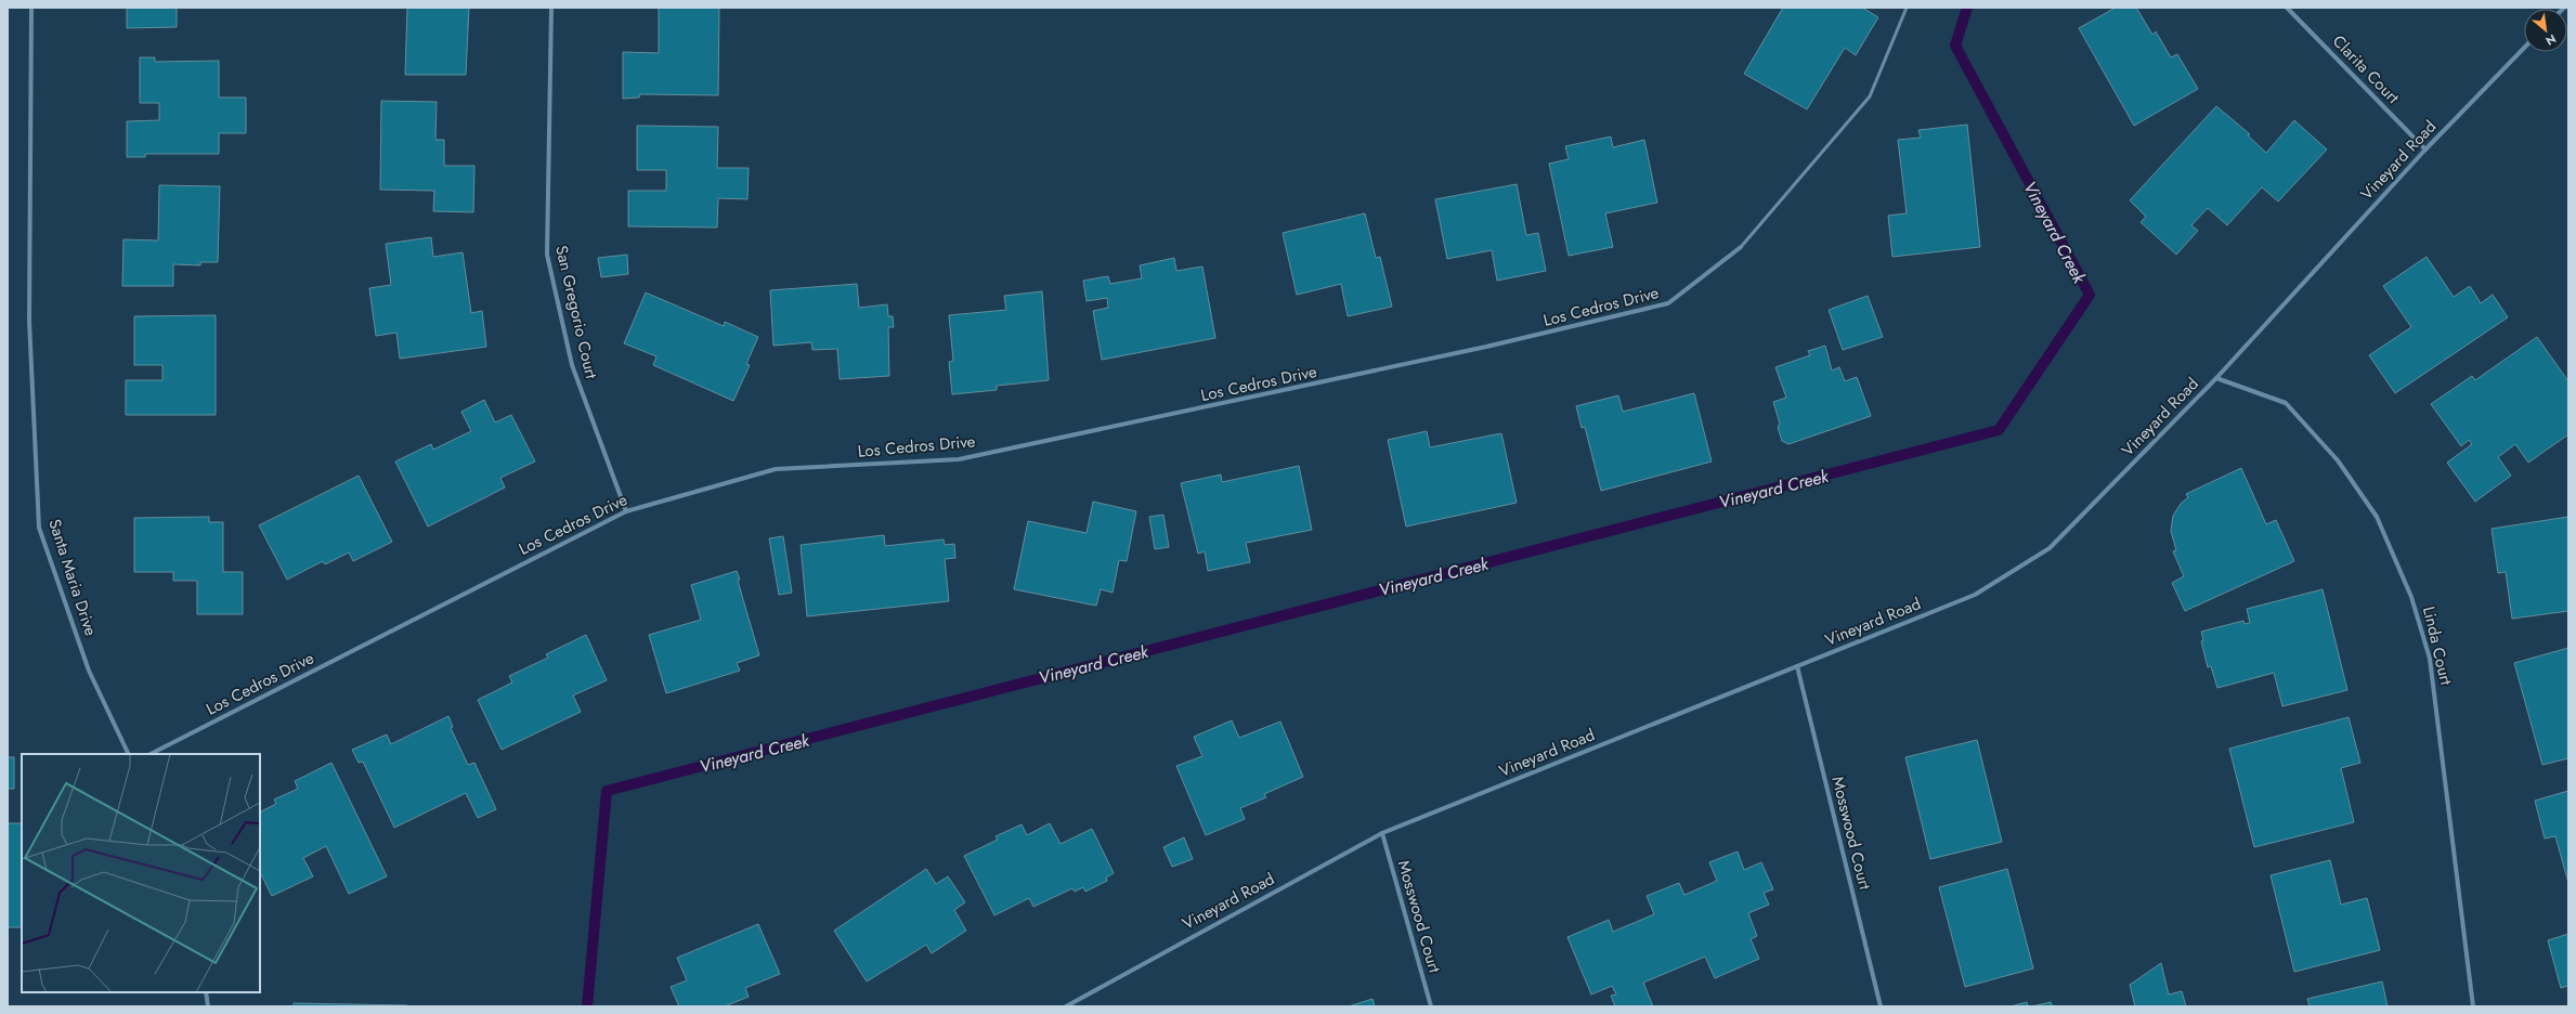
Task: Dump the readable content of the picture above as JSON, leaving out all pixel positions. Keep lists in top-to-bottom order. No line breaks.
{"streets":{"street":["Clarita Court","Vineyard Road","Los Cedros Drive","San Gregorio Court","Santa Maria Drive","Linda Court","Mosswood Court"]},"crossings":[["Clarita Court","Vineyard Road"],["Vineyard Road","Linda Court"],["Vineyard Road","Mosswood Court"],["Los Cedros Drive","San Gregorio Court"]],"water":["Vineyard Creek"],"north":"bottom right"}
